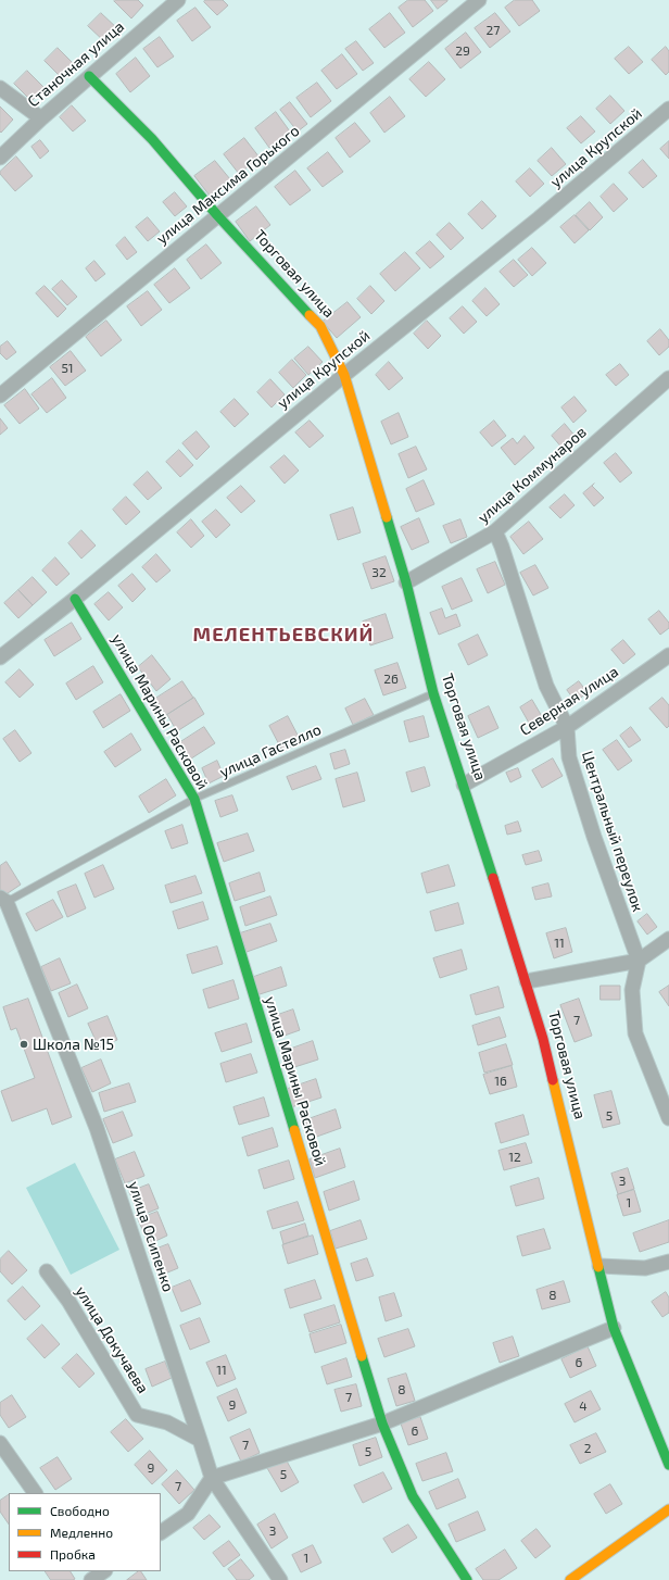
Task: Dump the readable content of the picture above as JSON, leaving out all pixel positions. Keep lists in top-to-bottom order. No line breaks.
{"streets":{"street":["Станочная улица","улица Крупской","улица Максима Горького","Торговая улица","улица Коммунаров","Северная улица","улица Марины Расковой","Центральный переулок","улица Осипенко","улица Докучаева"],"lane":["улица Гастелло"]},"crossings":[["Станочная улица","Торговая улица"],["улица Крупской","Торговая улица"],["улица Крупской","улица Марины Расковой"],["улица Максима Горького","Торговая улица"],["Торговая улица","улица Коммунаров"],["Торговая улица","Северная улица"],["Торговая улица","улица Гастелло"],["улица Коммунаров","Центральный переулок"],["Северная улица","Центральный переулок"],["улица Марины Расковой","улица Гастелло"],["улица Гастелло","улица Осипенко"],["улица Осипенко","улица Докучаева"]],"districts":["МЕЛЕНТЬЕВСКИЙ"],"places":["Школа №15"],"house_numbers":["27","29","51","32","26","11","7","16","5","12","3","1","8","6","11","8","7","9","4","6","7","2","5","9","5","7","3","1"],"legend":["Свободно","Медленно","Пробка"]}
